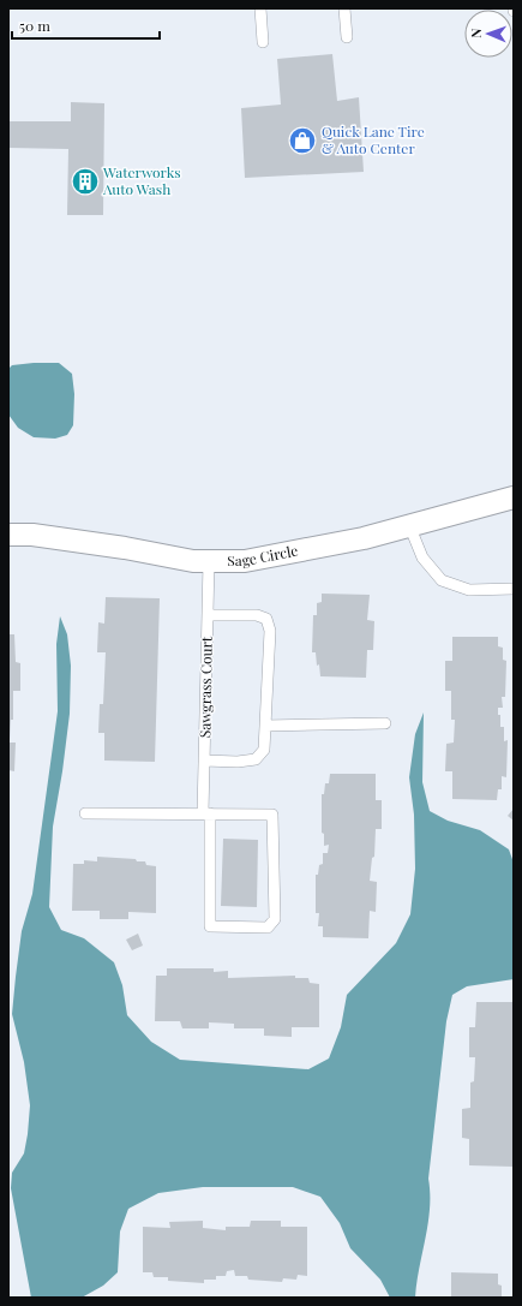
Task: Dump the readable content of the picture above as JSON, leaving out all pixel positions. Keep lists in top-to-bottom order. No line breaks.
{"streets":{"street":["Sage Circle"],"lane":["Sawgrass Court"]},"crossings":[["Sage Circle","Sawgrass Court"]],"places":{"shop":["Quick Lane Tire & Auto Center"],"building":["Waterworks Auto Wash"]},"scale_bar":"50 m","north":"left"}
